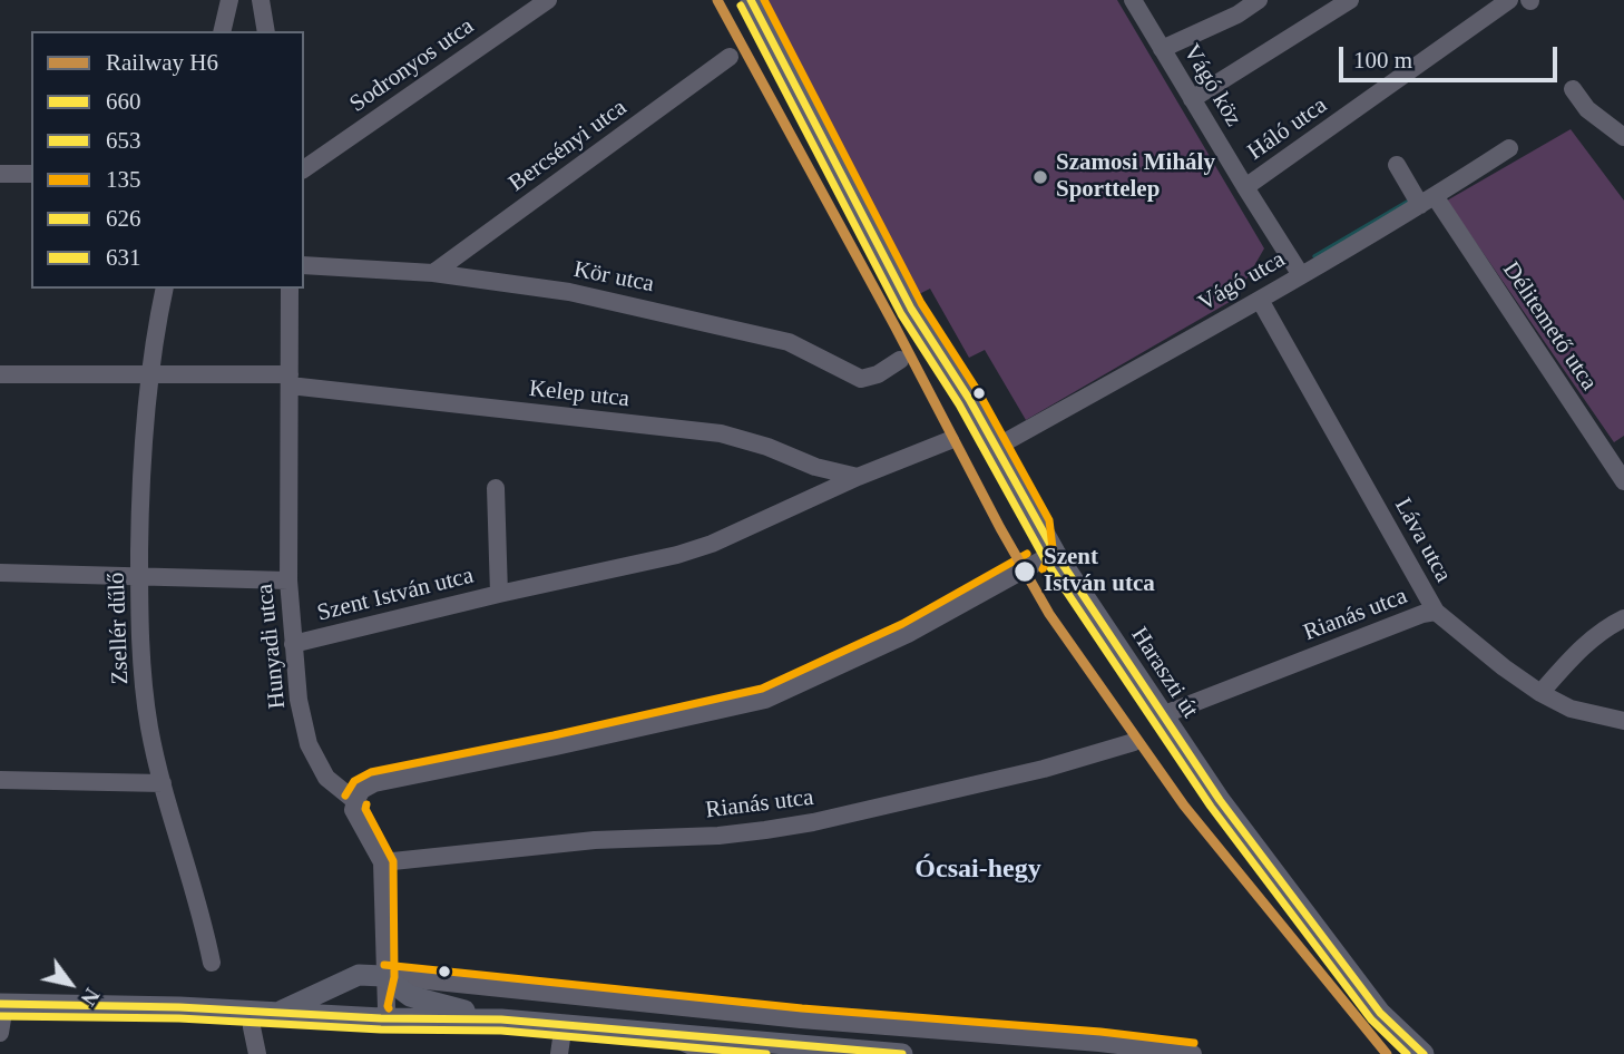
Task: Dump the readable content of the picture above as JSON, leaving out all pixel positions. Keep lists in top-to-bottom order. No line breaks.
{"streets":{"main road":["Haraszti út"],"street":["Sodronyos utca","Vágó köz","Háló utca","Bercsényi utca","Kör utca","Vágó utca","Délitemető utca","Kelep utca","Láva utca","Szent István utca","Rianás utca","Zsellér dűlő","Hunyadi utca"]},"crossings":[["Vágó köz","Háló utca"],["Vágó köz","Vágó utca"],["Bercsényi utca","Kör utca"],["Vágó utca","Délitemető utca"],["Vágó utca","Láva utca"],["Vágó utca","Haraszti út"],["Kelep utca","Szent István utca"],["Kelep utca","Zsellér dűlő"],["Kelep utca","Hunyadi utca"],["Láva utca","Rianás utca"],["Szent István utca","Hunyadi utca"],["Rianás utca","Hunyadi utca"],["Rianás utca","Haraszti út"]],"districts":["Ócsai-hegy"],"places":["Szamosi Mihály Sporttelep","Szent István utca"],"lines":["rail line H6","transit line 660","transit line 135","transit line 653","transit line 626","transit line 631"],"legend":["Railway H6","660","653","135","626","631"],"scale_bar":"100 m","north":"bottom right"}
